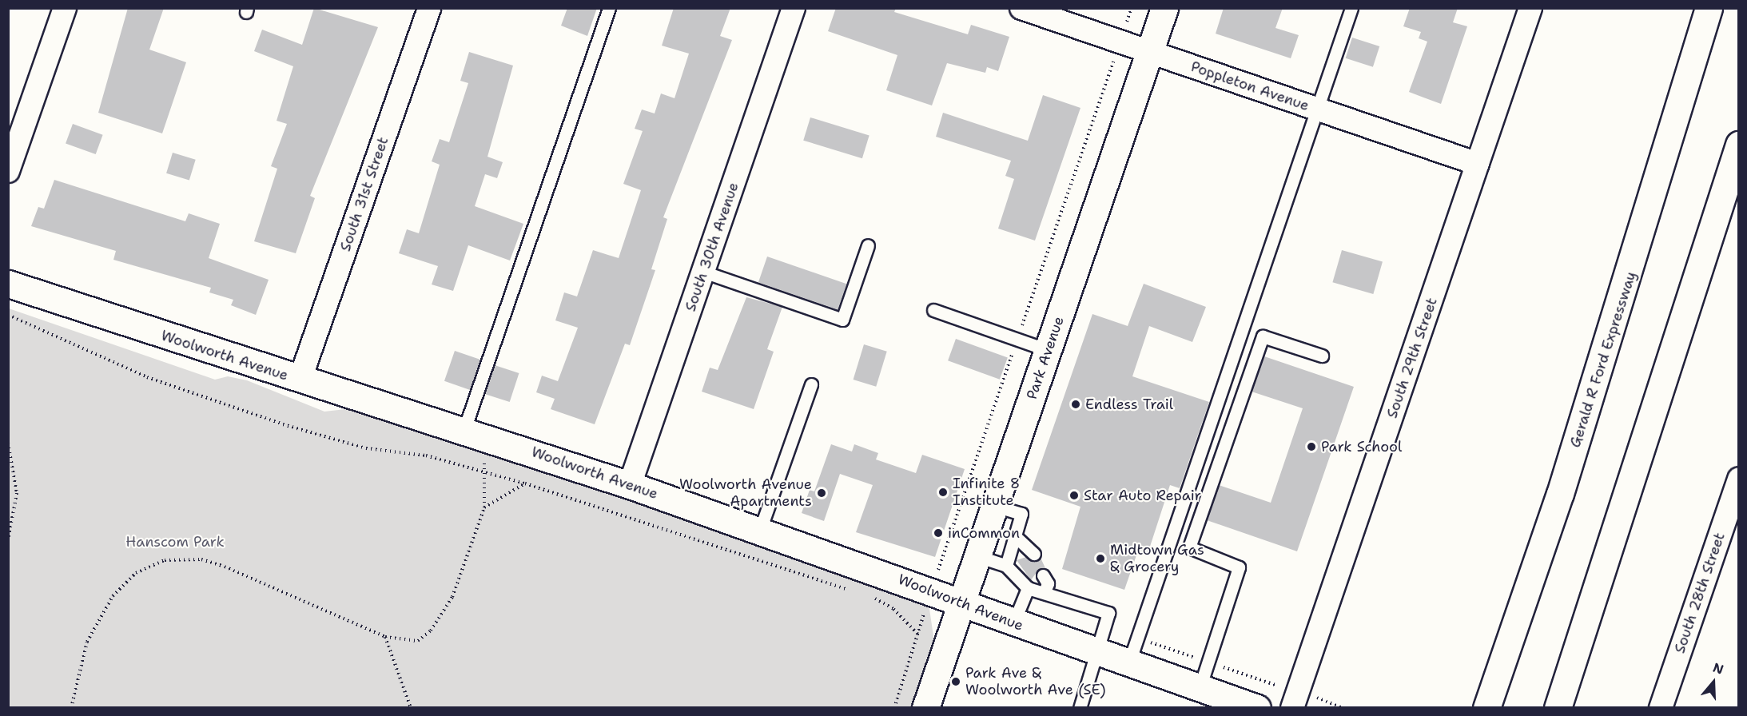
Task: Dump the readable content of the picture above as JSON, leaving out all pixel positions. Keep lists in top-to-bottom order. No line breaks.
{"streets":{"main road":["Woolworth Avenue","Park Avenue","Gerald R Ford Expressway"],"street":["Poppleton Avenue","South 31st Street","South 30th Avenue","South 29th Street","South 28th Street"]},"crossings":[["Poppleton Avenue","Park Avenue"],["Poppleton Avenue","South 29th Street"],["South 31st Street","Woolworth Avenue"],["South 30th Avenue","Woolworth Avenue"],["Woolworth Avenue","Park Avenue"]],"parks":["Hanscom Park"],"places":["Endless Trail","Park School","Infinite 8 Institute","Woolworth Avenue Apartments","Star Auto Repair","inCommon","Midtown Gas & Grocery","Park Ave & Woolworth Ave (SE)"],"north":"top"}
